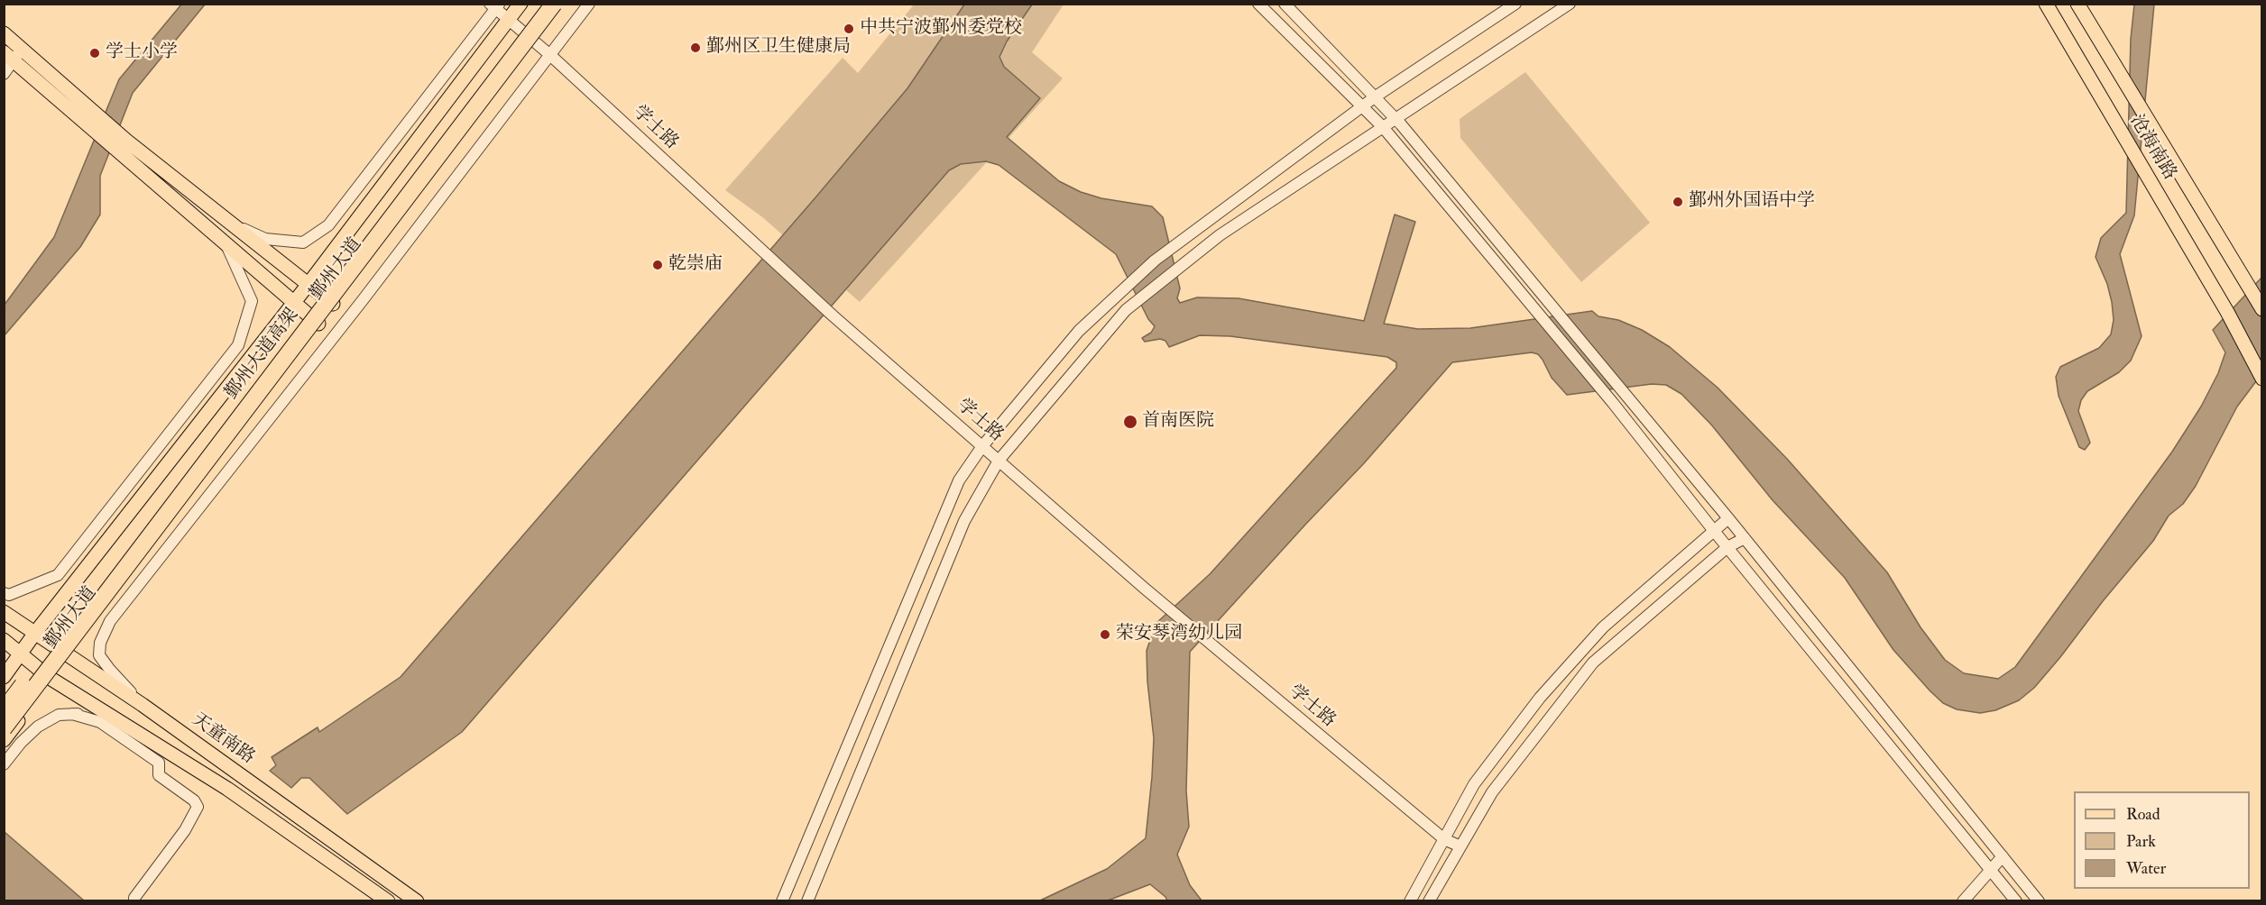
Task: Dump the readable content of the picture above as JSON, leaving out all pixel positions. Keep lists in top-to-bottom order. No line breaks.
{"streets":{"highway":["鄞州大道高架"],"main road":["沧海南路","鄞州大道","天童南路"],"street":["学士路"]},"crossings":[["学士路","鄞州大道"],["鄞州大道","天童南路"]],"places":["中共宁波鄞州委党校","鄞州区卫生健康局","学士小学","鄞州外国语中学","乾崇庙","首南医院","荣安琴湾幼儿园"],"legend":["Road","Park","Water"]}
